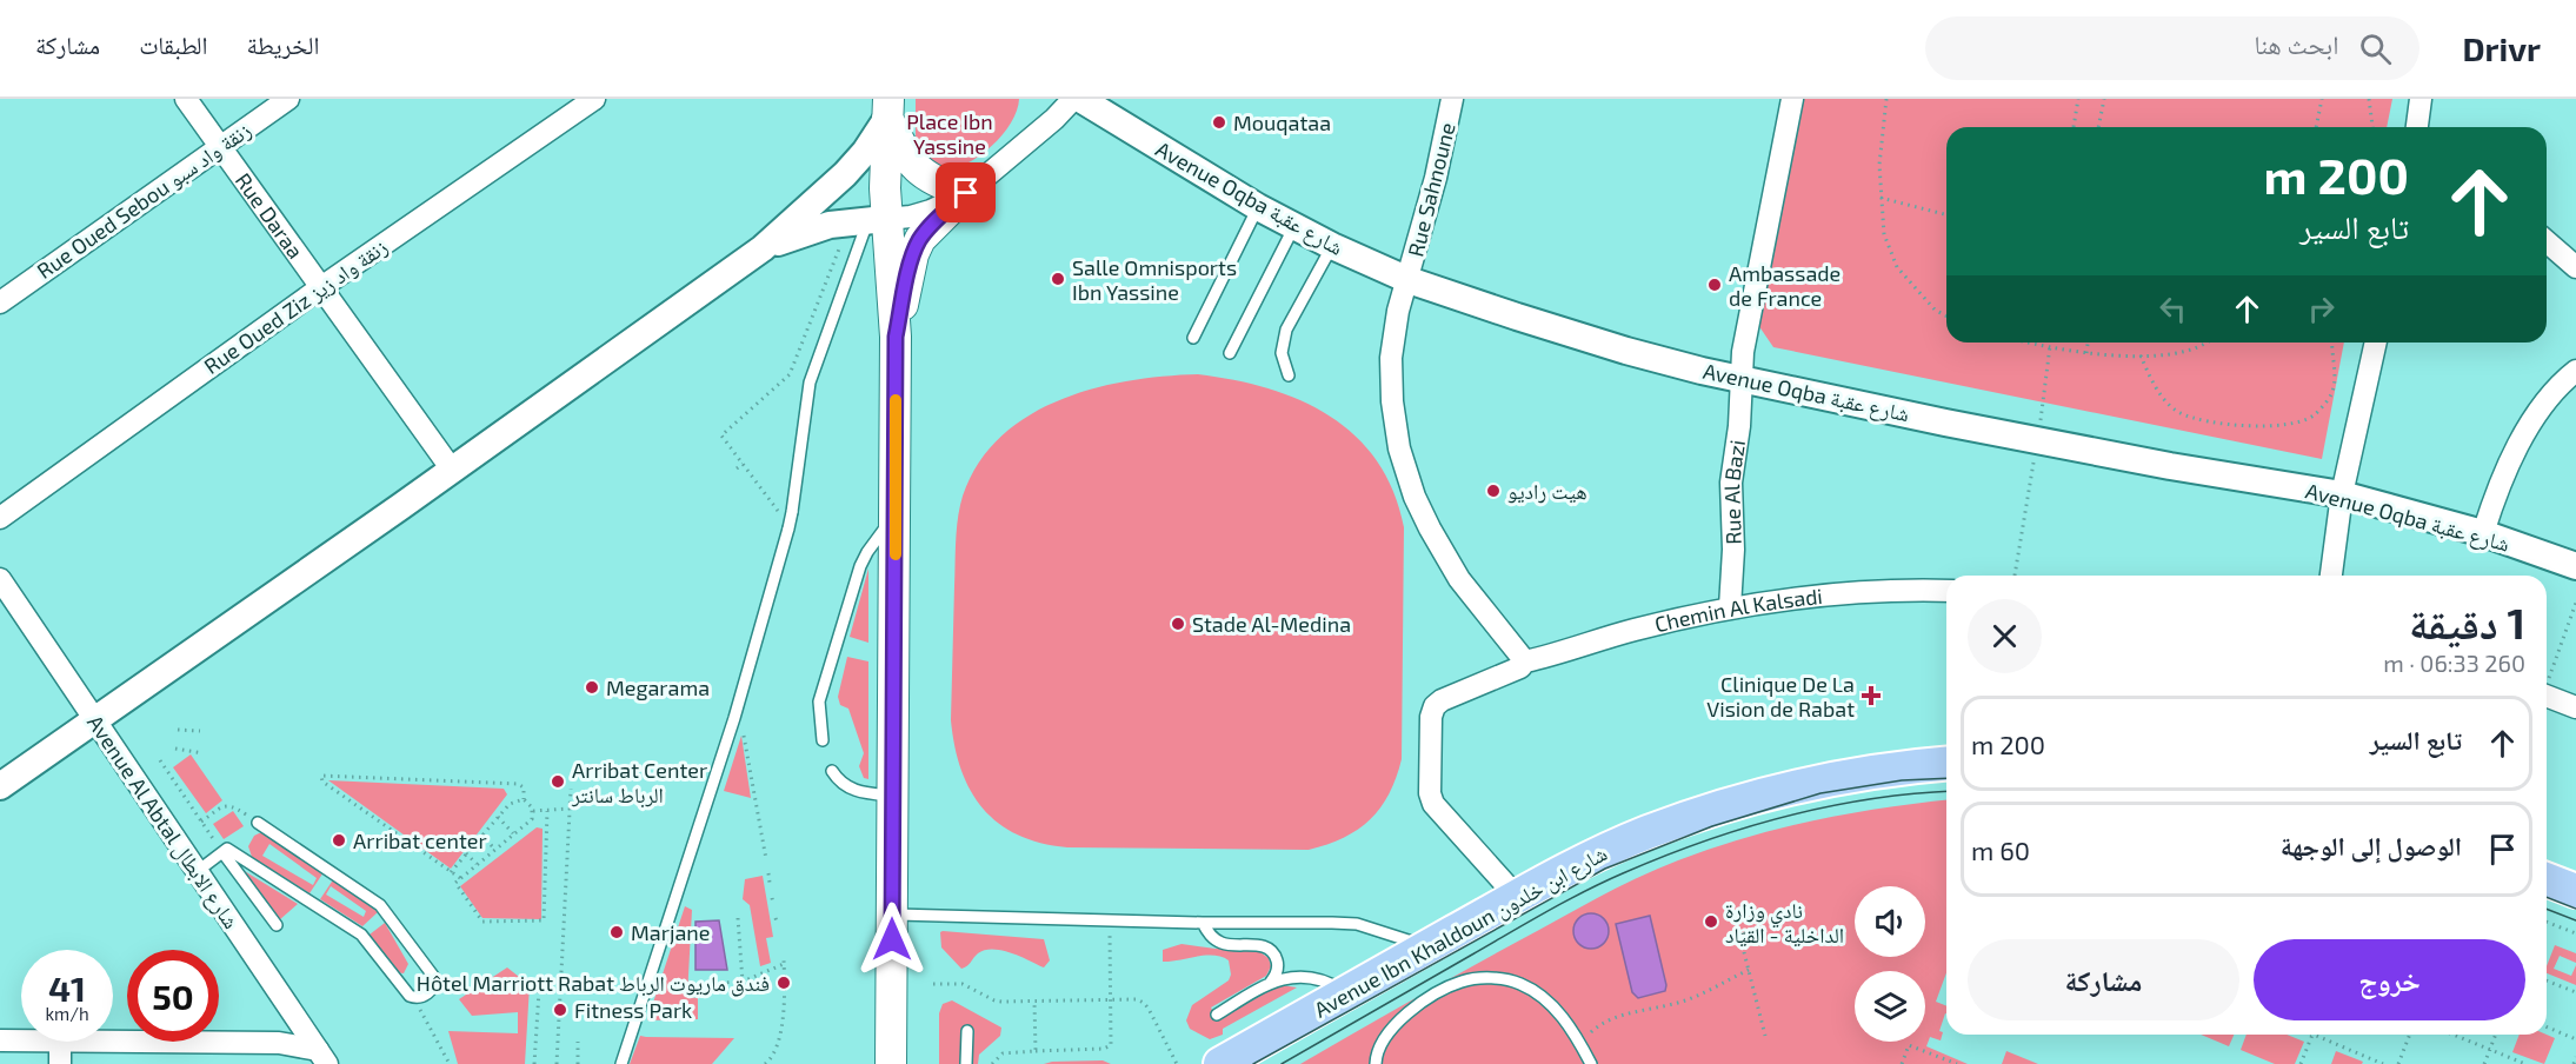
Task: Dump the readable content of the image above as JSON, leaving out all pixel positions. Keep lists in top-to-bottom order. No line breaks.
{"streets":{"main road":["Avenue Ibn Khaldoun شارع ابن خلدون"],"street":["Rue Sahnoune","Avenue Oqba شارع عقبة","Rue Oued Sebou زنقة واد سبو","Rue Daraa","Rue Oued Ziz زنقة واد زيز","Rue Al Bazi","Chemin Al Kalsadi","Avenue Al Abtal شارع الابطال"]},"crossings":[["Rue Sahnoune","Avenue Oqba شارع عقبة"],["Rue Sahnoune","Chemin Al Kalsadi"],["Avenue Oqba شارع عقبة","Rue Al Bazi"],["Rue Oued Sebou زنقة واد سبو","Rue Daraa"],["Rue Daraa","Rue Oued Ziz زنقة واد زيز"],["Rue Al Bazi","Chemin Al Kalsadi"],["Chemin Al Kalsadi","Avenue Ibn Khaldoun شارع ابن خلدون"]],"parks":["Place Ibn Yassine"],"places":{"other":["Mouqataa","Salle Omnisports Ibn Yassine","Ambassade de France","هيت راديو","Stade Al-Medina","Megarama","Arribat Center الرباط سانتر","Arribat center","نادي وزارة الداخلية - القيّاد","Marjane","Hôtel Marriott Rabat فندق ماريوت الرباط","Fitness Park"],"health":["Clinique De La Vision de Rabat"]},"page":{"header":"Drivr","search":"ابحث هنا","nav":["الخريطة","الطبقات","مشاركة"],"turn":["200 m","تابع السير"],"heading":["1 دقيقة","260 m · 06:33"],"list":[{"name":"تابع السير","value":"200 m"},{"name":"الوصول إلى الوجهة","value":"60 m"}],"buttons":["خروج","مشاركة"],"speed":"41 km/h","limit":"50"}}
